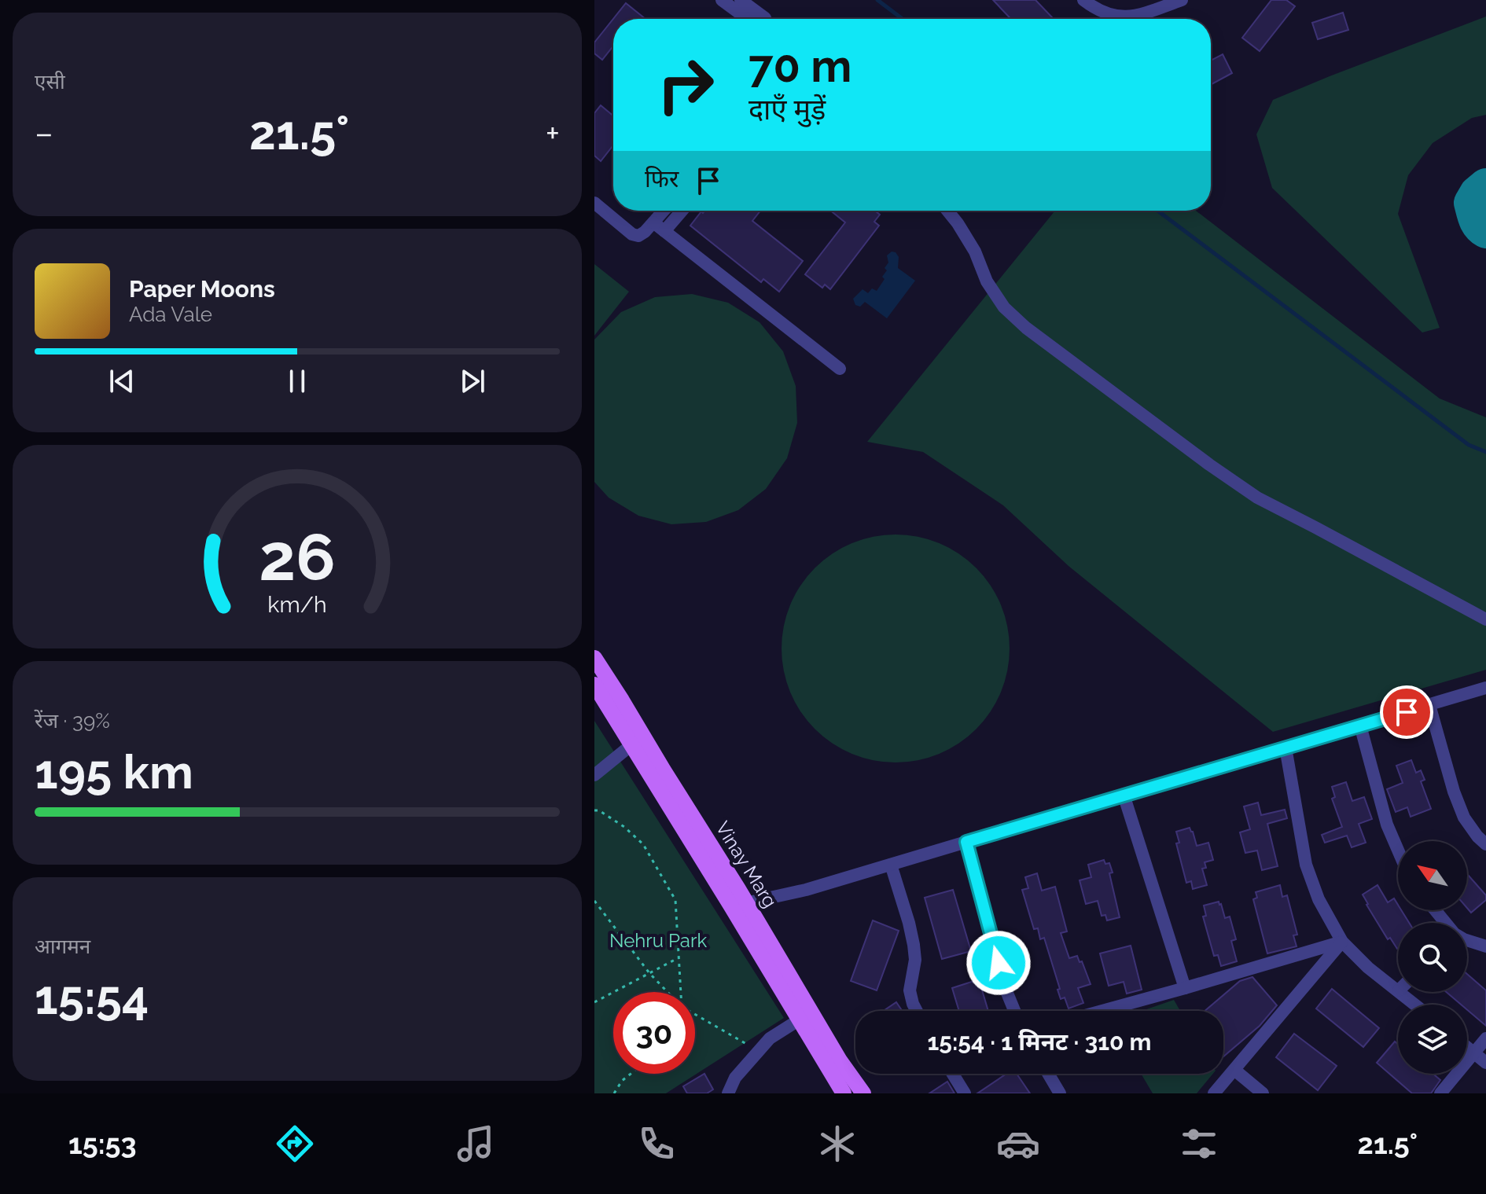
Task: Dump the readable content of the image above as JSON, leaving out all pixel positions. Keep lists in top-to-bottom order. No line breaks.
{"streets":{"main road":["Vinay Marg"]},"parks":["Nehru Park"],"north":"top left","page":{"tile":["एसी",["रेंज · 39%","195 km"],["आगमन","15:54"]],"turn":["70 m","दाएँ मुड़ें"],"heat":["−","21.5°","+"],"then":"फिर","song":["Paper Moons","Ada Vale"],"limit":"30","trip":"15:54 · 1 मिनट · 310 m","tabs":["15:53","21.5°"],"gauge":["26","km/h"]}}
